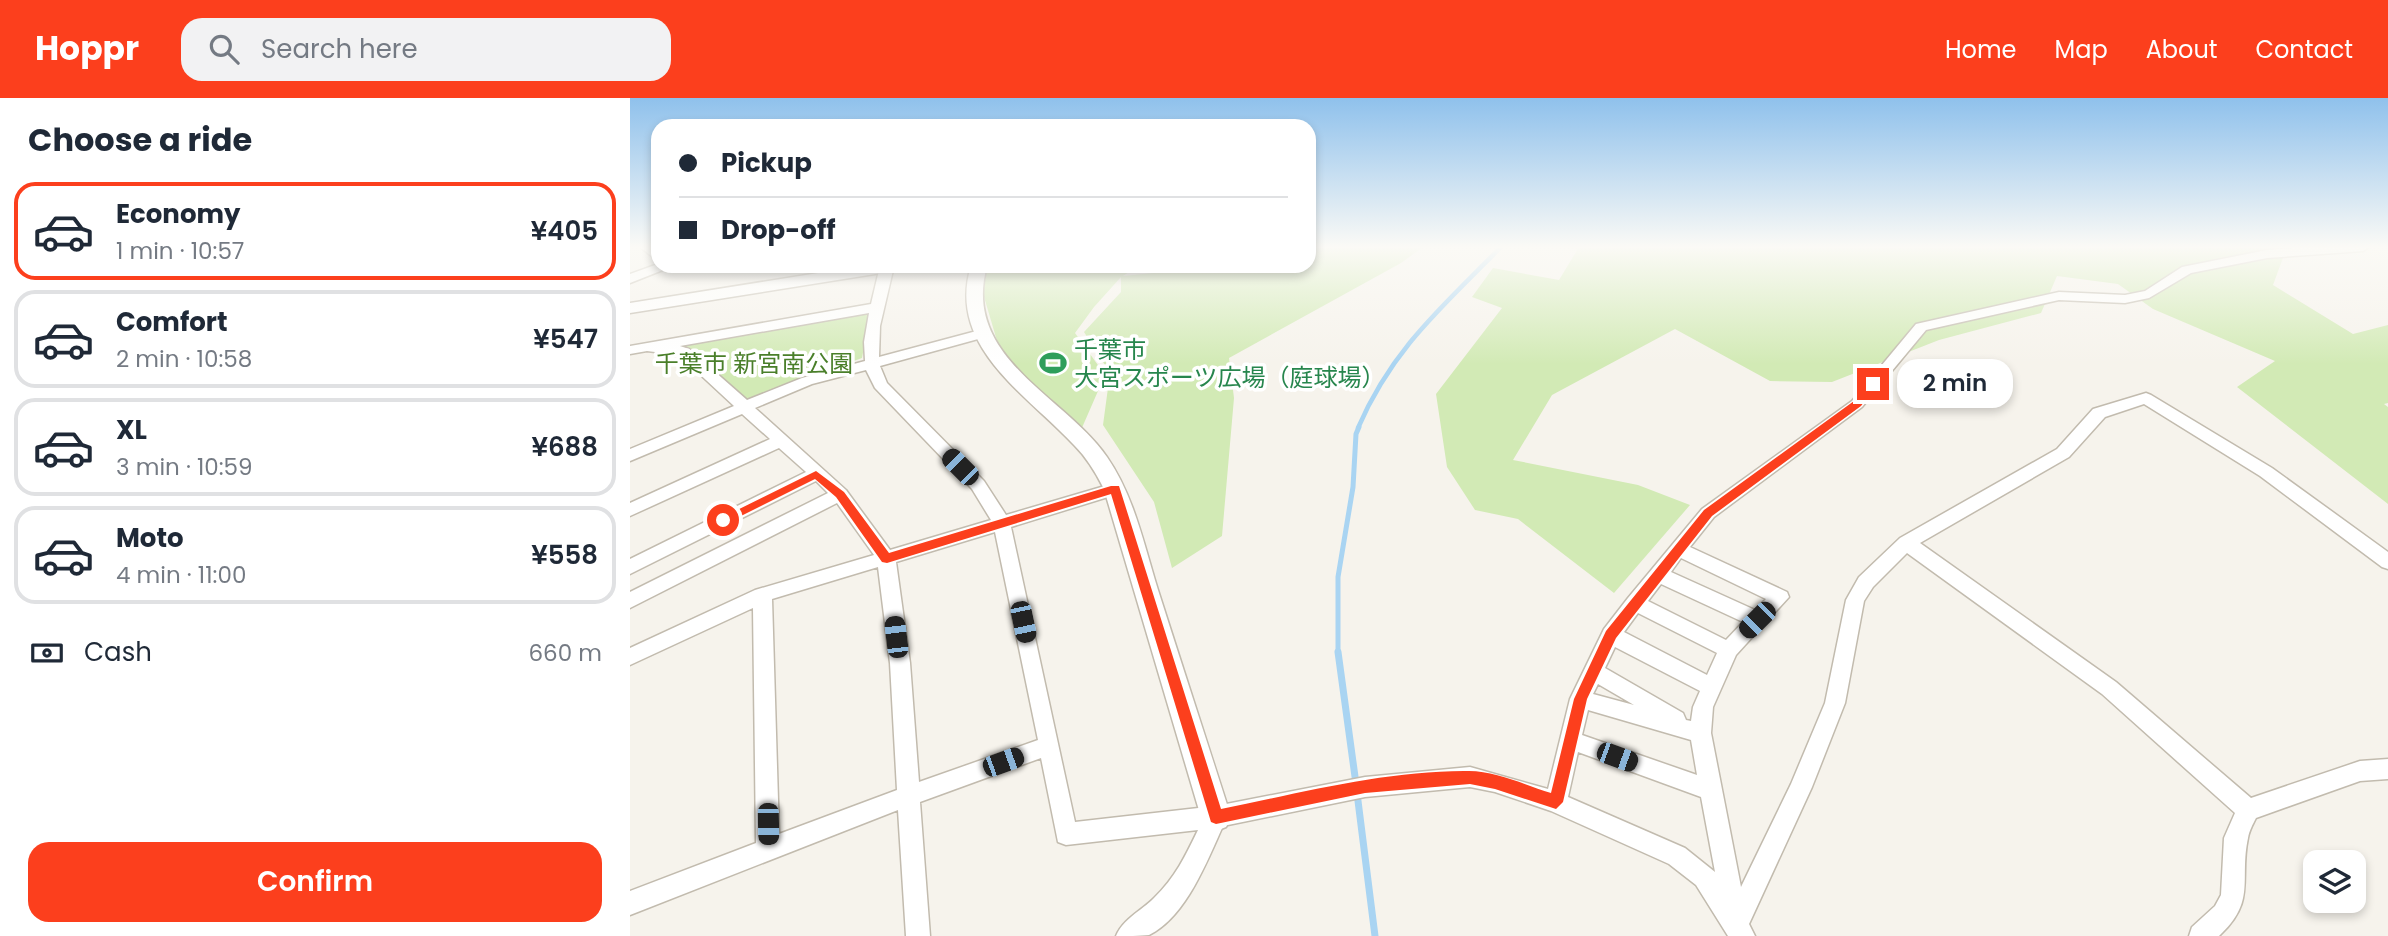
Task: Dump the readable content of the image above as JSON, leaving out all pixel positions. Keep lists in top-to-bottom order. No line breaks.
{"parks":["千葉市 新宮南公園"],"places":{"sports":["千葉市 大宮スポーツ広場（庭球場）"]},"page":{"header":"Hoppr","search":"Search here","nav":["Home","Map","About","Contact"],"heading":"Choose a ride","banner":["Pickup","Drop-off"],"list":[{"name":"Economy","note":"1 min · 10:57","value":"¥405"},{"name":"Comfort","note":"2 min · 10:58","value":"¥547"},{"name":"XL","note":"3 min · 10:59","value":"¥688"},{"name":"Moto","note":"4 min · 11:00","value":"¥558"}],"bubble":"2 min","pay":["Cash","660 m"],"buttons":"Confirm"}}
